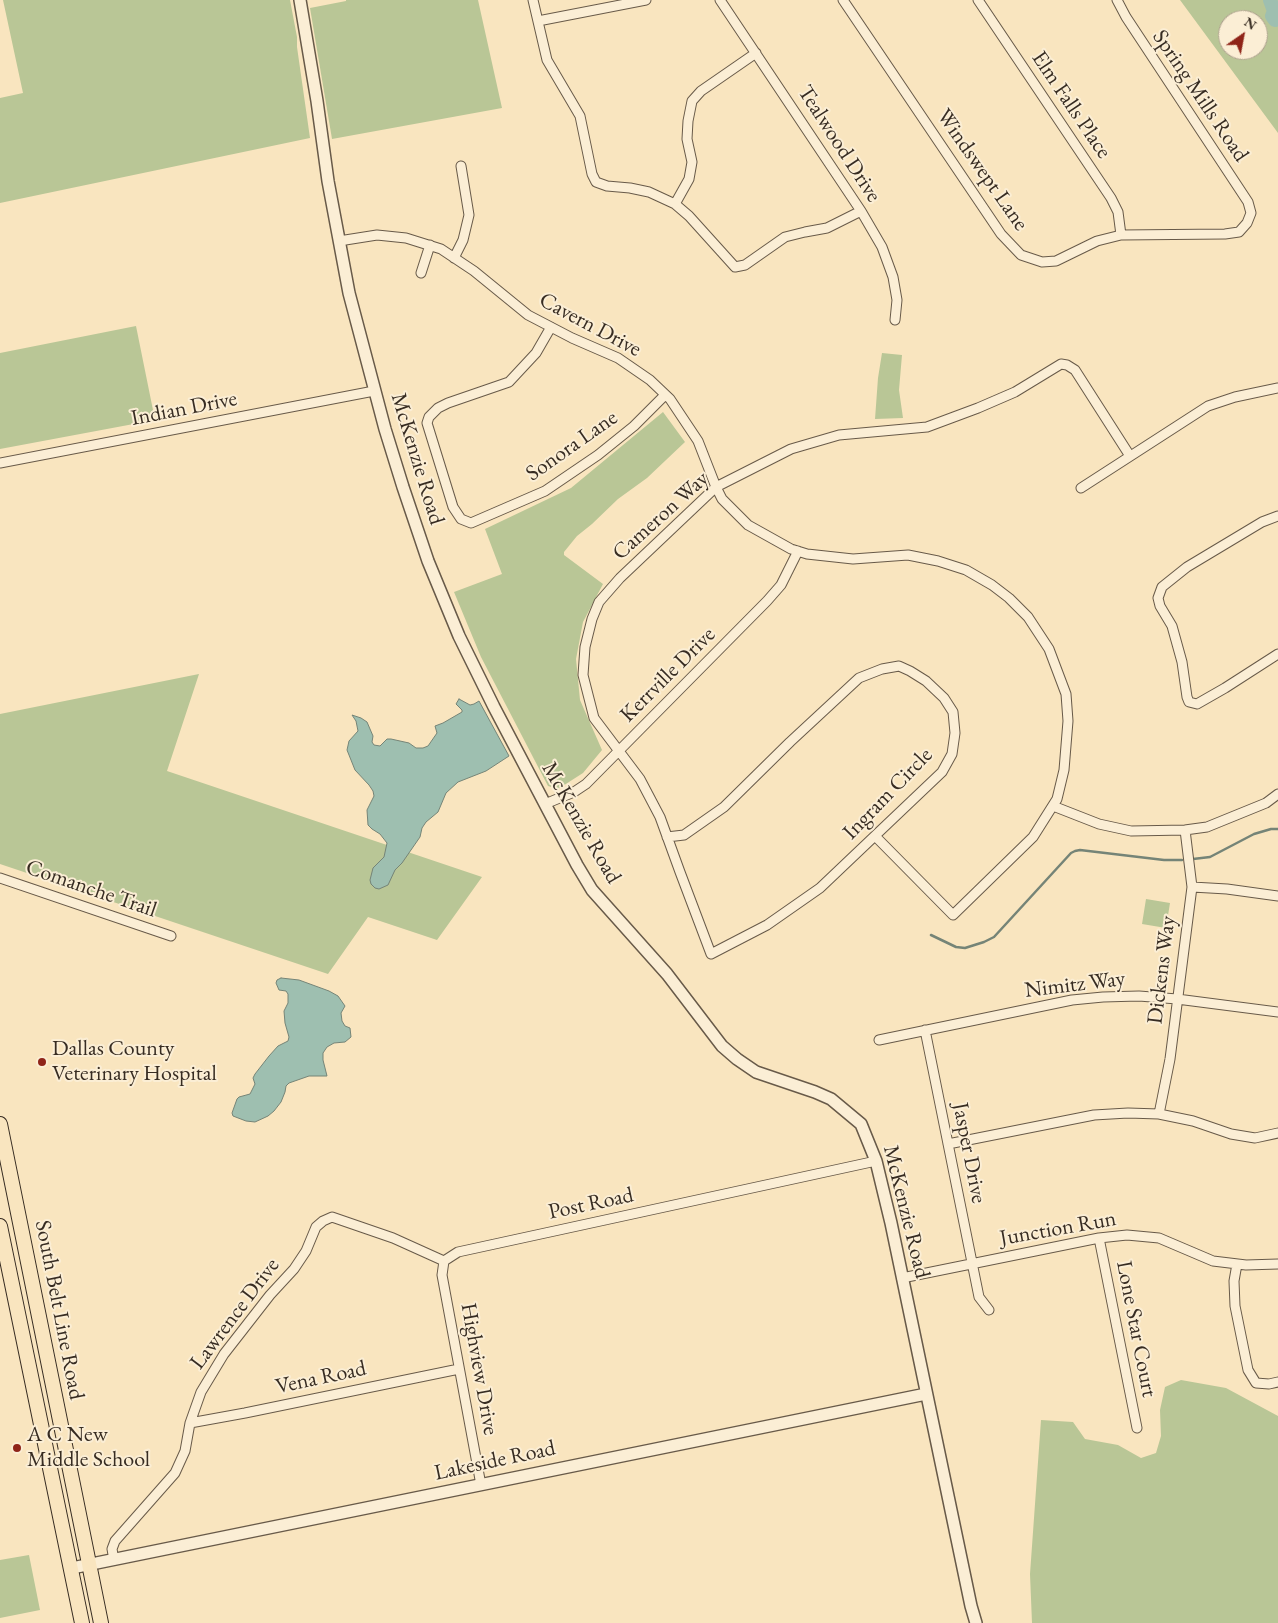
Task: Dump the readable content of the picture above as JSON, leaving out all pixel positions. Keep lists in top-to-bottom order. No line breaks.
{"streets":{"main road":["South Belt Line Road"],"street":["Spring Mills Road","Elm Falls Place","Tealwood Drive","Windswept Lane","Cavern Drive","Indian Drive","Sonora Lane","McKenzie Road","Cameron Way","Kerrville Drive","Ingram Circle","Comanche Trail","Dickens Way","Nimitz Way","Jasper Drive","Post Road","Junction Run","Lawrence Drive","Lone Star Court","Highview Drive","Vena Road","Lakeside Road"]},"crossings":[["Spring Mills Road","Windswept Lane"],["Elm Falls Place","Windswept Lane"],["Cavern Drive","Sonora Lane"],["Cavern Drive","McKenzie Road"],["Cavern Drive","Cameron Way"],["Cavern Drive","Kerrville Drive"],["Cavern Drive","Ingram Circle"],["Indian Drive","McKenzie Road"],["McKenzie Road","Kerrville Drive"],["McKenzie Road","Post Road"],["McKenzie Road","Junction Run"],["McKenzie Road","Lakeside Road"],["Cameron Way","Kerrville Drive"],["Cameron Way","Ingram Circle"],["Dickens Way","Nimitz Way"],["Nimitz Way","Jasper Drive"],["Jasper Drive","Junction Run"],["Post Road","Lawrence Drive"],["Post Road","Highview Drive"],["Junction Run","Lone Star Court"],["South Belt Line Road","Lakeside Road"],["Lawrence Drive","Highview Drive"],["Lawrence Drive","Vena Road"],["Lawrence Drive","Lakeside Road"],["Highview Drive","Vena Road"],["Highview Drive","Lakeside Road"]],"places":["Dallas County Veterinary Hospital","A C New Middle School"],"north":"top right"}
